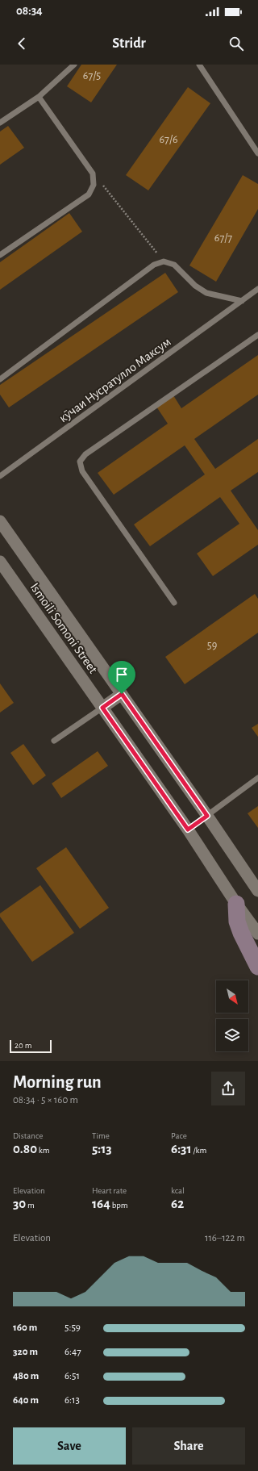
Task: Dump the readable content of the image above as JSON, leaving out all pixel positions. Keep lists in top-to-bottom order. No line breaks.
{"streets":{"street":["Ismoili Somoni Street"],"lane":["кӯчаи Нусратулло Максум"]},"house_numbers":["67/5","67/6","67/7","59"],"scale_bar":"20 m","north":"bottom right","page":{"status":"08:34","header":"Stridr","scale":"20 m","heading":["Morning run","08:34 · 5 × 160 m"],"stats":[["Distance","0.80 km"],["Time","5:13"],["Pace","6:31 /km"],["Elevation","30 m"],["Heart rate","164 bpm"],["kcal","62"]],"chart":["Elevation","116–122 m"],"list":[{"name":"160 m","note":"5:59"},{"name":"320 m","note":"6:47"},{"name":"480 m","note":"6:51"},{"name":"640 m","note":"6:13"}],"buttons":["Save","Share"]}}
